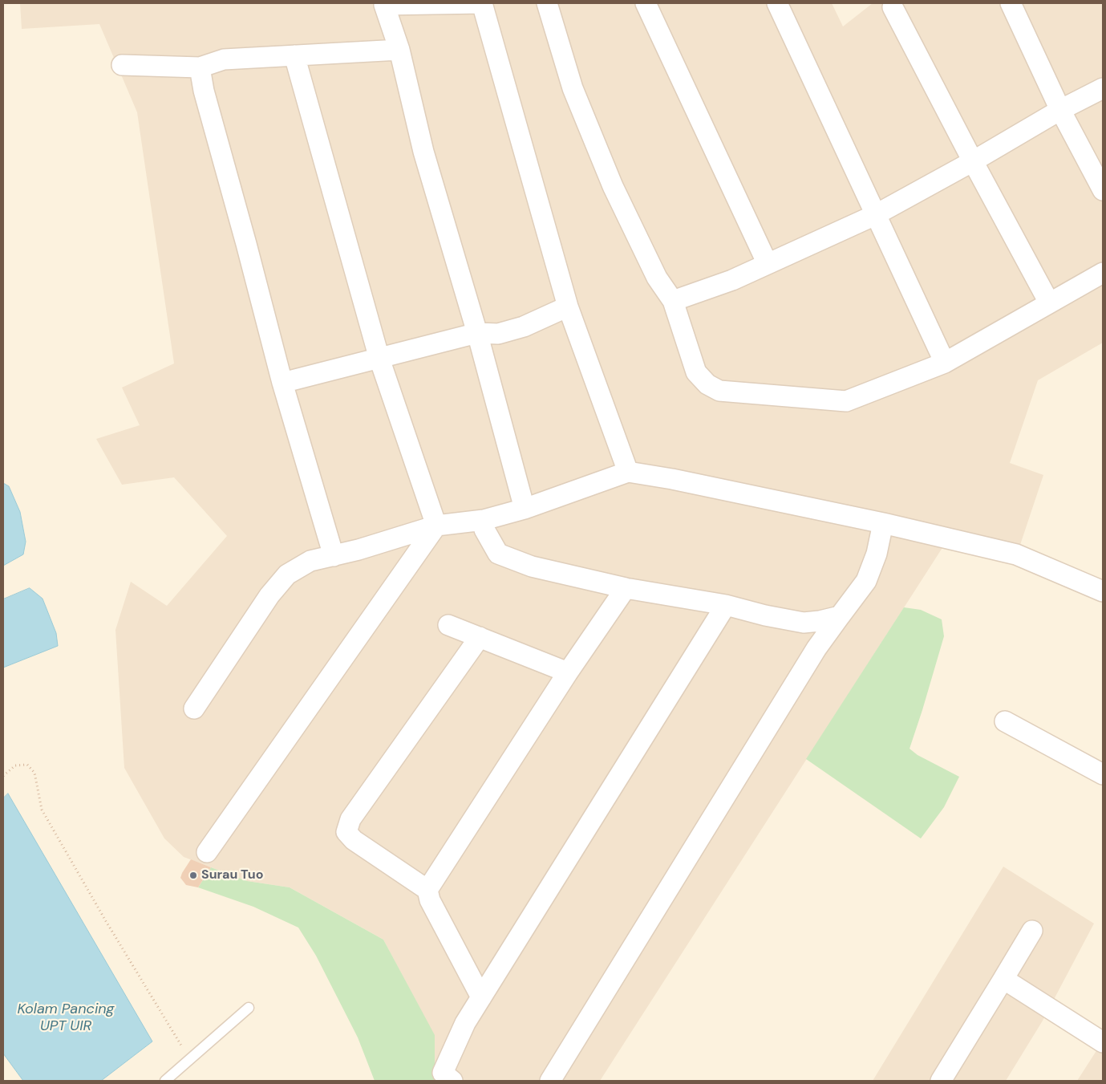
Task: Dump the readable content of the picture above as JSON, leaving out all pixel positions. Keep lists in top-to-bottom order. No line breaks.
{"water":["Kolam Pancing UPT UIR"],"places":["Surau Tuo"]}
